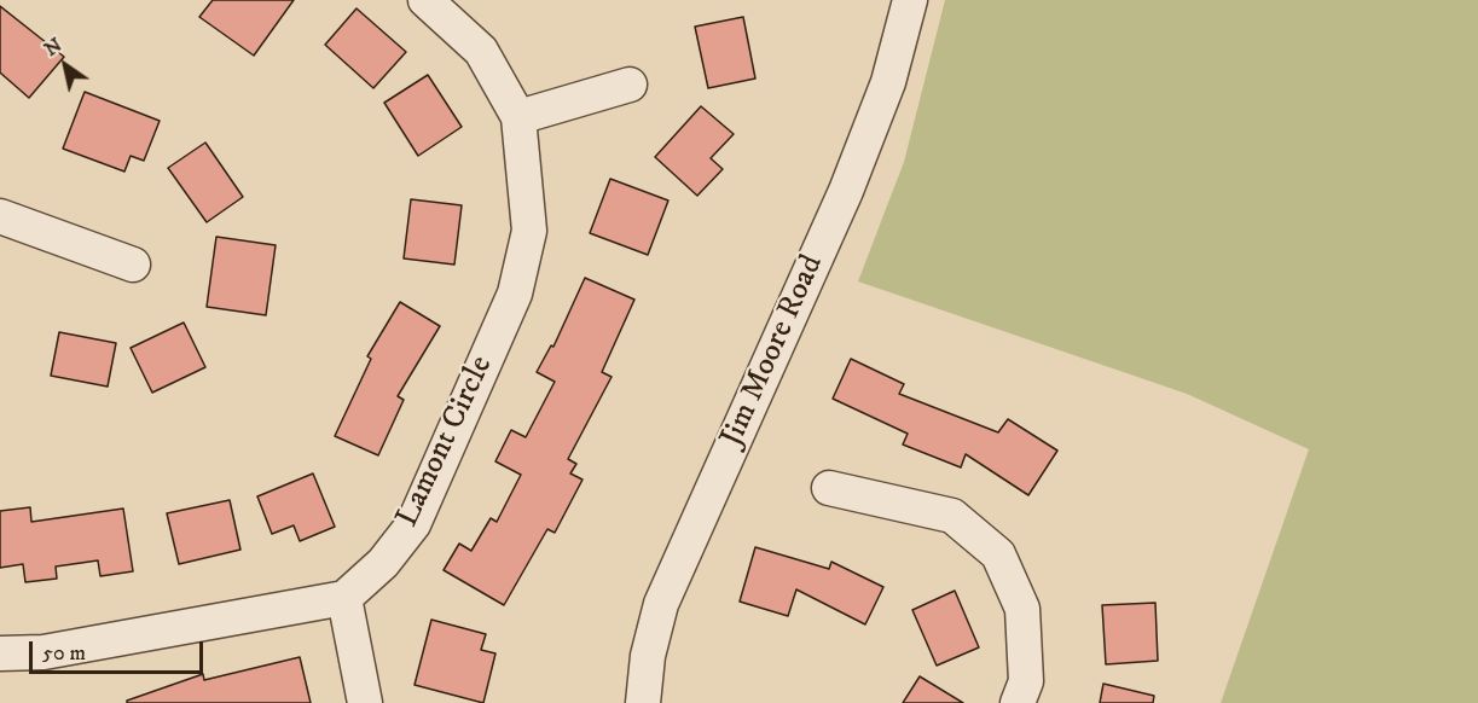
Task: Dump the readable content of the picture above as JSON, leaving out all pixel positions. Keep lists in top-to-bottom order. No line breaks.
{"streets":{"street":["Jim Moore Road","Lamont Circle"]},"scale_bar":"50 m","north":"top left"}
